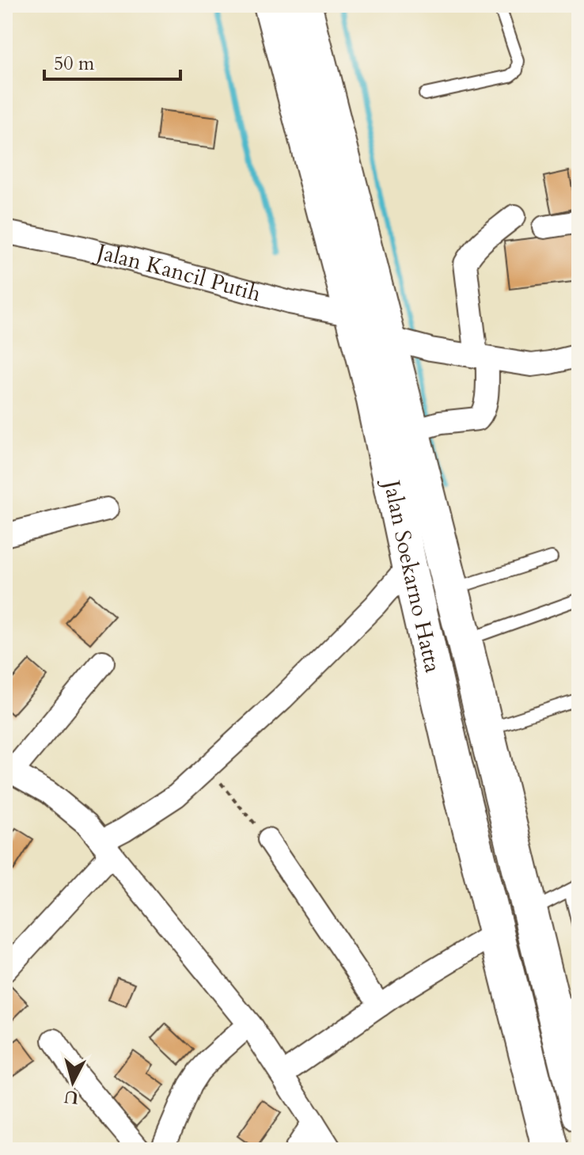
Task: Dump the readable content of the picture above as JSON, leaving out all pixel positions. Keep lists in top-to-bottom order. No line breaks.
{"streets":{"highway":["Jalan Soekarno Hatta"],"street":["Jalan Kancil Putih"]},"crossings":[["Jalan Kancil Putih","Jalan Soekarno Hatta"]],"scale_bar":"50 m","north":"bottom"}
